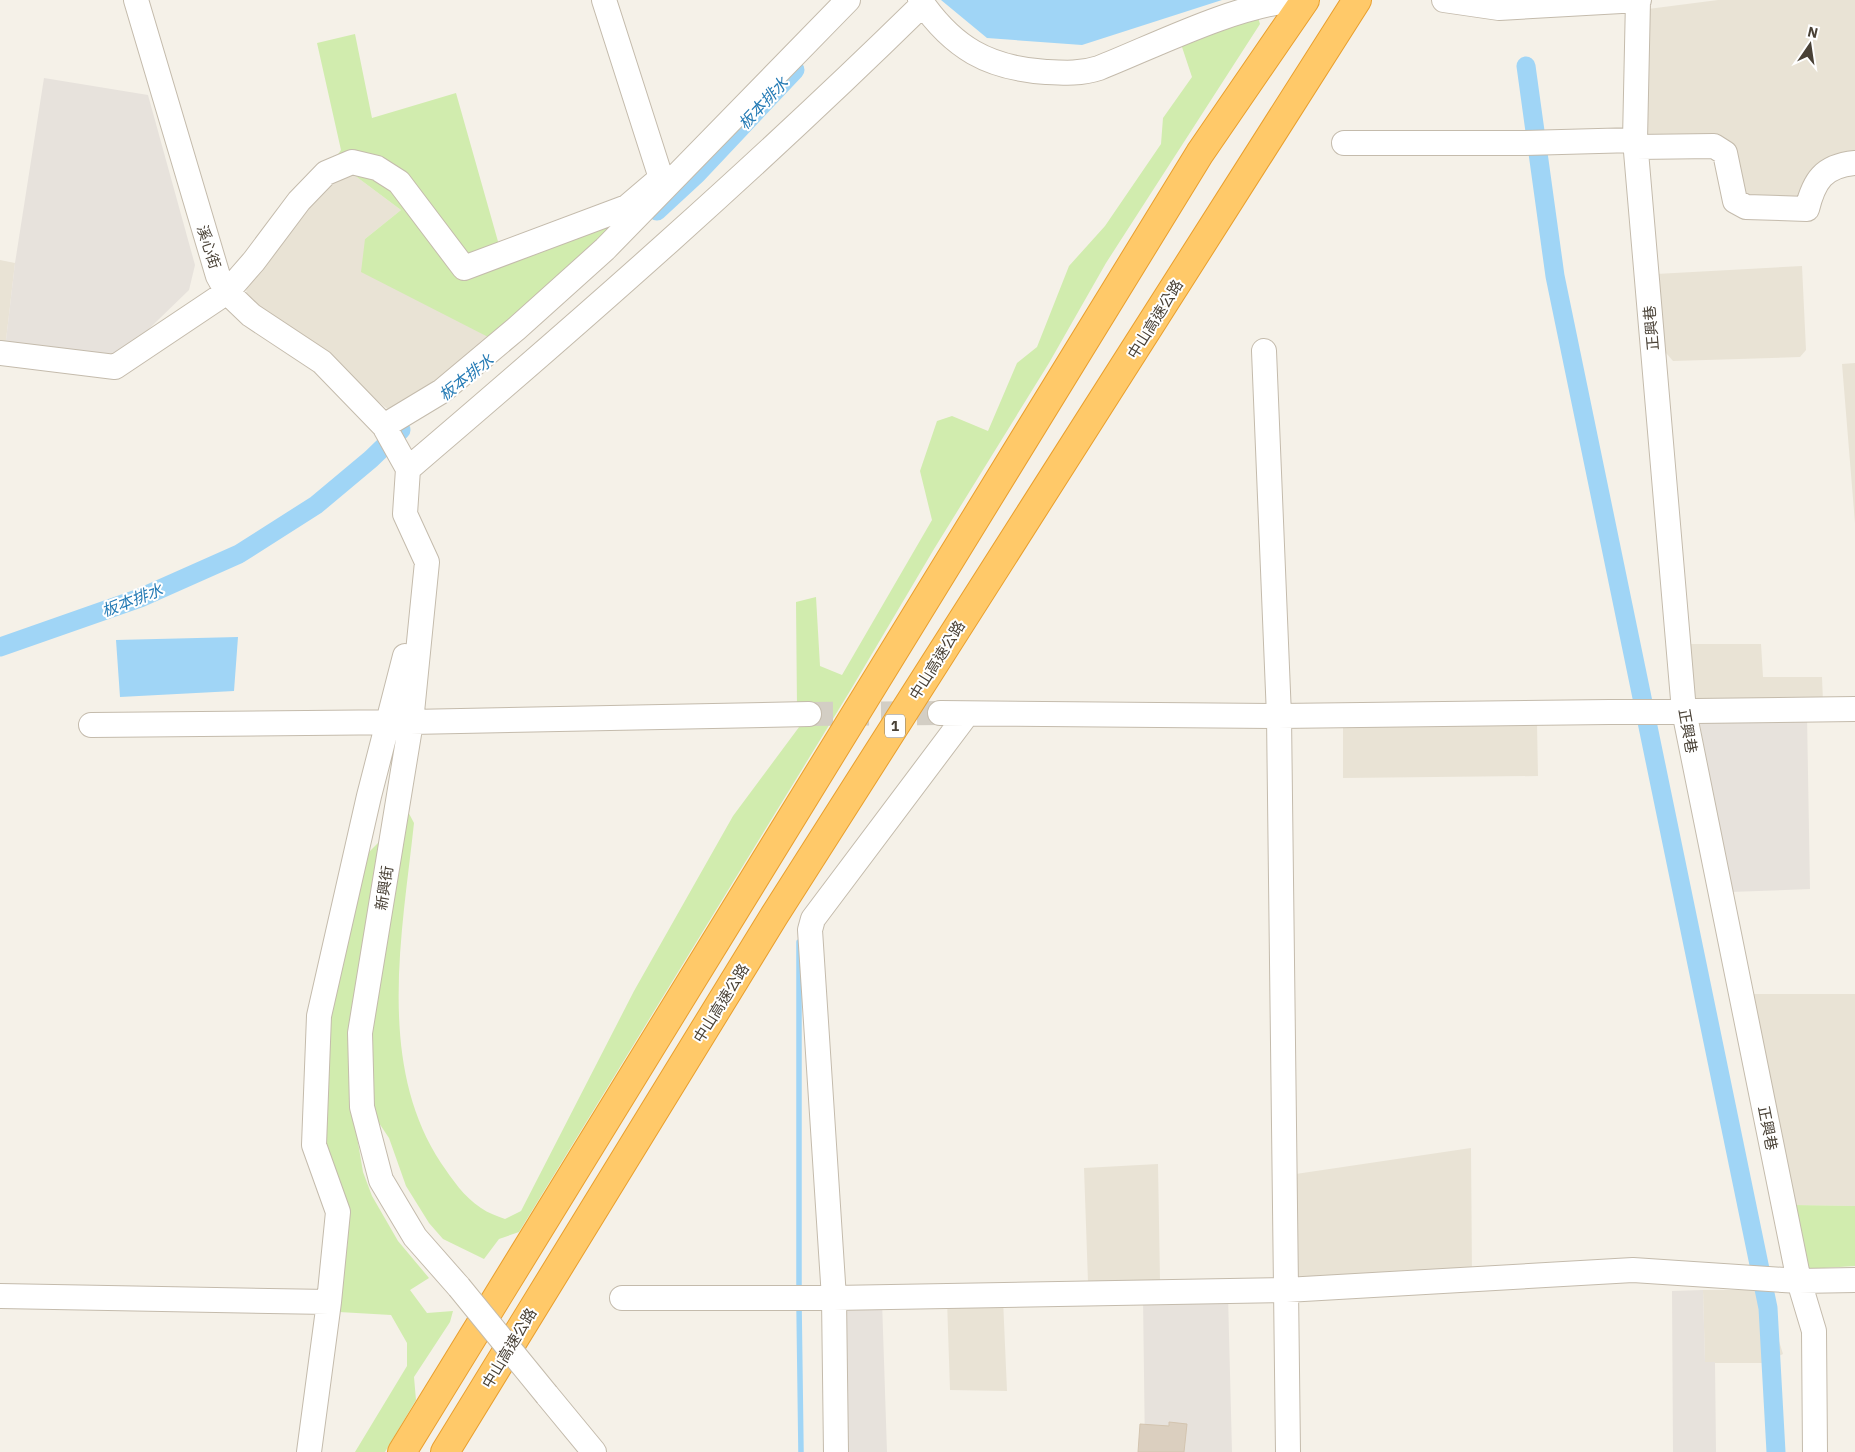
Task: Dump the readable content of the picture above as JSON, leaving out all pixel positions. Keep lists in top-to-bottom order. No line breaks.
{"streets":{"highway":["中山高速公路","1"],"street":["溪心街","正興巷","新興街"]},"crossings":[["溪心街","新興街"]],"water":["板本排水"],"north":"top"}
